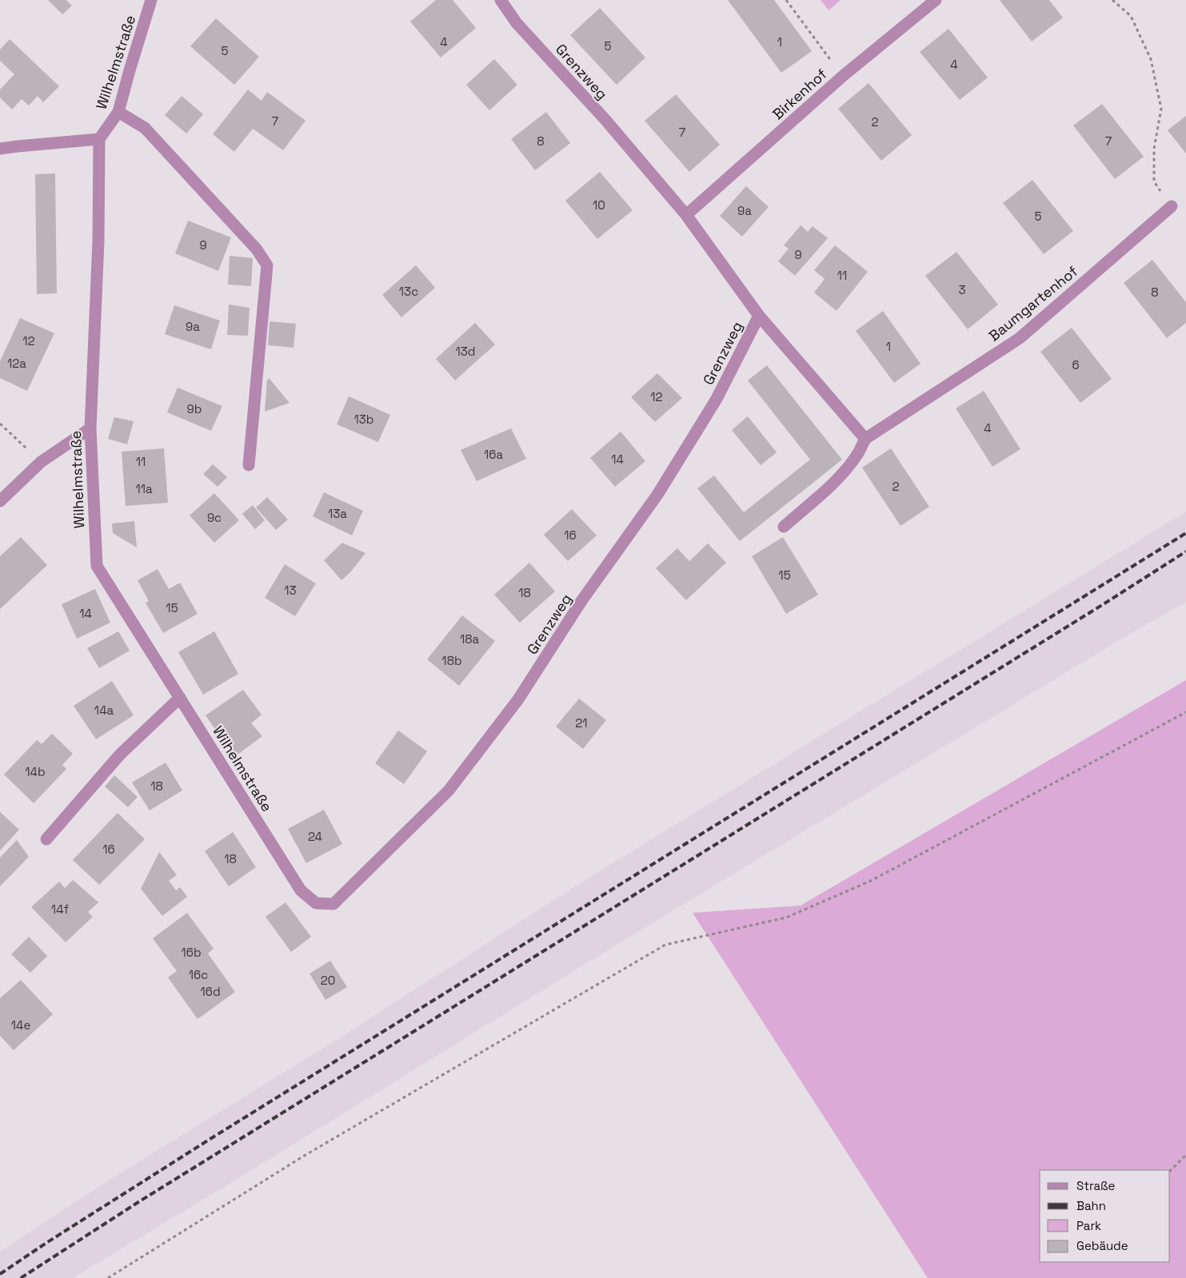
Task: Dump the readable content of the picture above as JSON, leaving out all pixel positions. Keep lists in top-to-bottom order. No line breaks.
{"streets":{"street":["Wilhelmstraße","Grenzweg","Birkenhof","Baumgartenhof"]},"crossings":[["Wilhelmstraße","Grenzweg"],["Grenzweg","Birkenhof"],["Grenzweg","Baumgartenhof"]],"house_numbers":["4","1","5","5","4","7","2","7","8","7","10","9a","5","9","9","11","3","13c","8","9a","12","1","13d","12a","6","12","9b","13b","4","16a","14","11","2","11a","13a","9c","16","15","13","18","15","14","18a","18b","14a","21","14b","18","24","16","18","14f","16b","16c","20","16d","14e"],"legend":["Straße","Bahn","Park","Gebäude"]}
